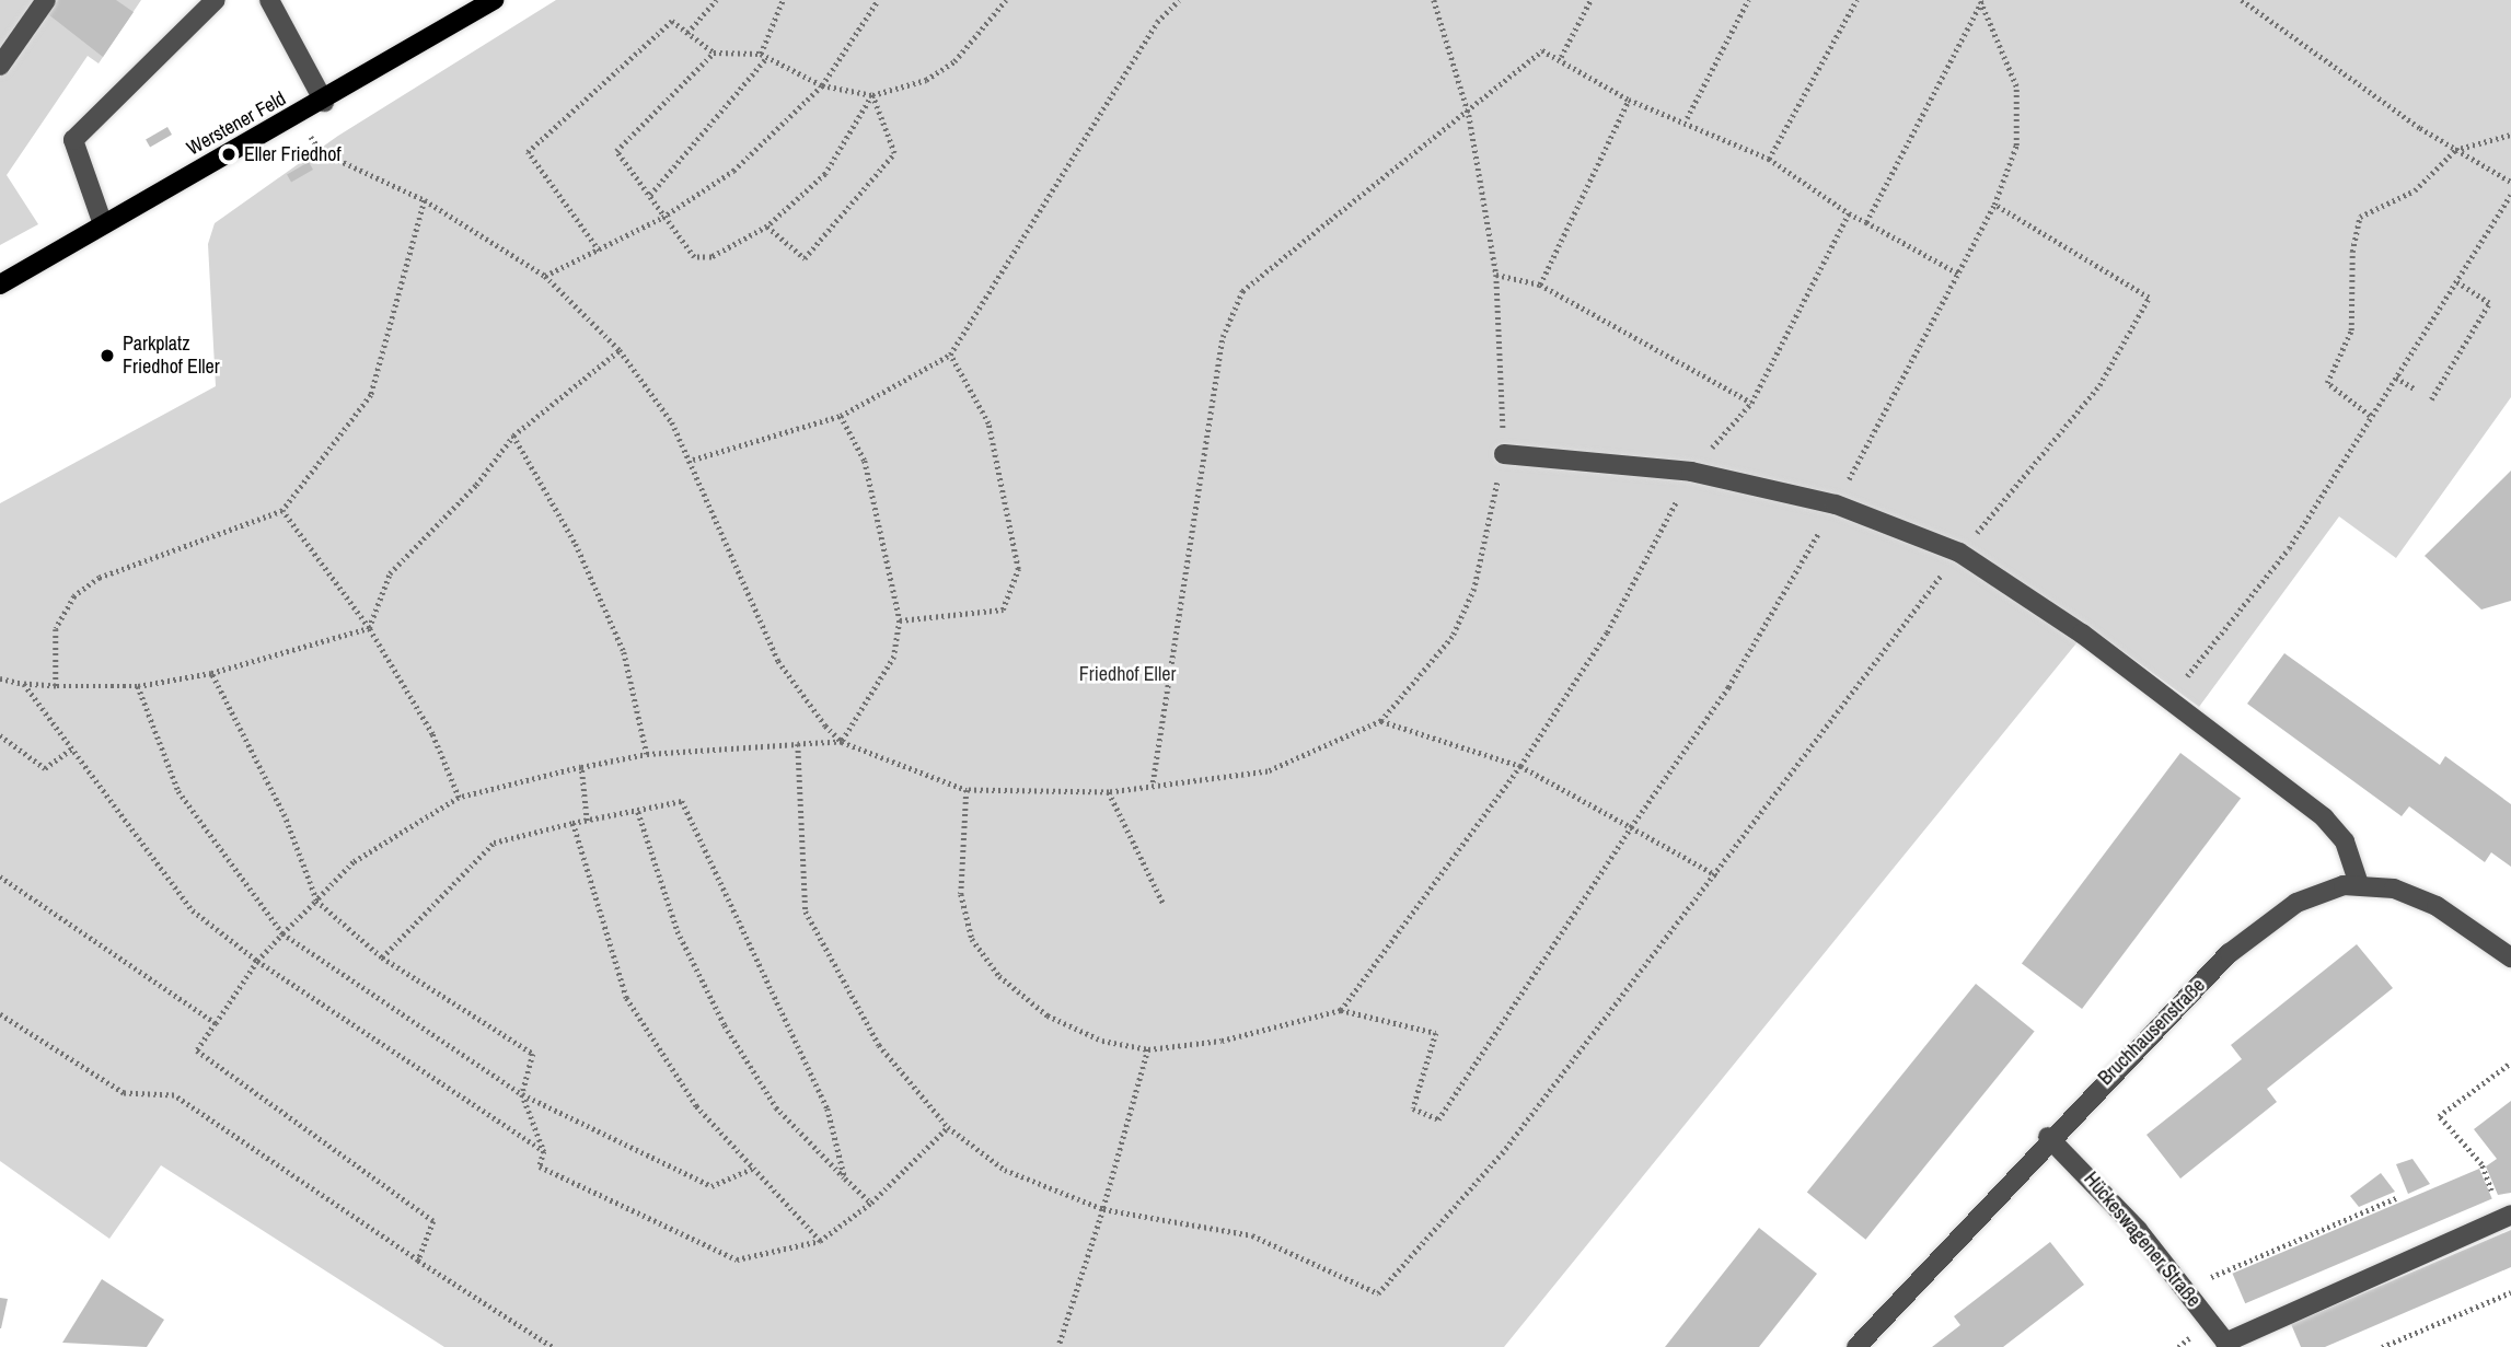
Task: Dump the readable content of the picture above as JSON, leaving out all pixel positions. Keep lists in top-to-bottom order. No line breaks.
{"streets":{"main road":["Werstener Feld"],"street":["Bruchhausenstraße","Hückeswagener Straße"]},"crossings":[["Bruchhausenstraße","Hückeswagener Straße"]],"parks":["Friedhof Eller"],"places":["Eller Friedhof","Parkplatz Friedhof Eller"]}
